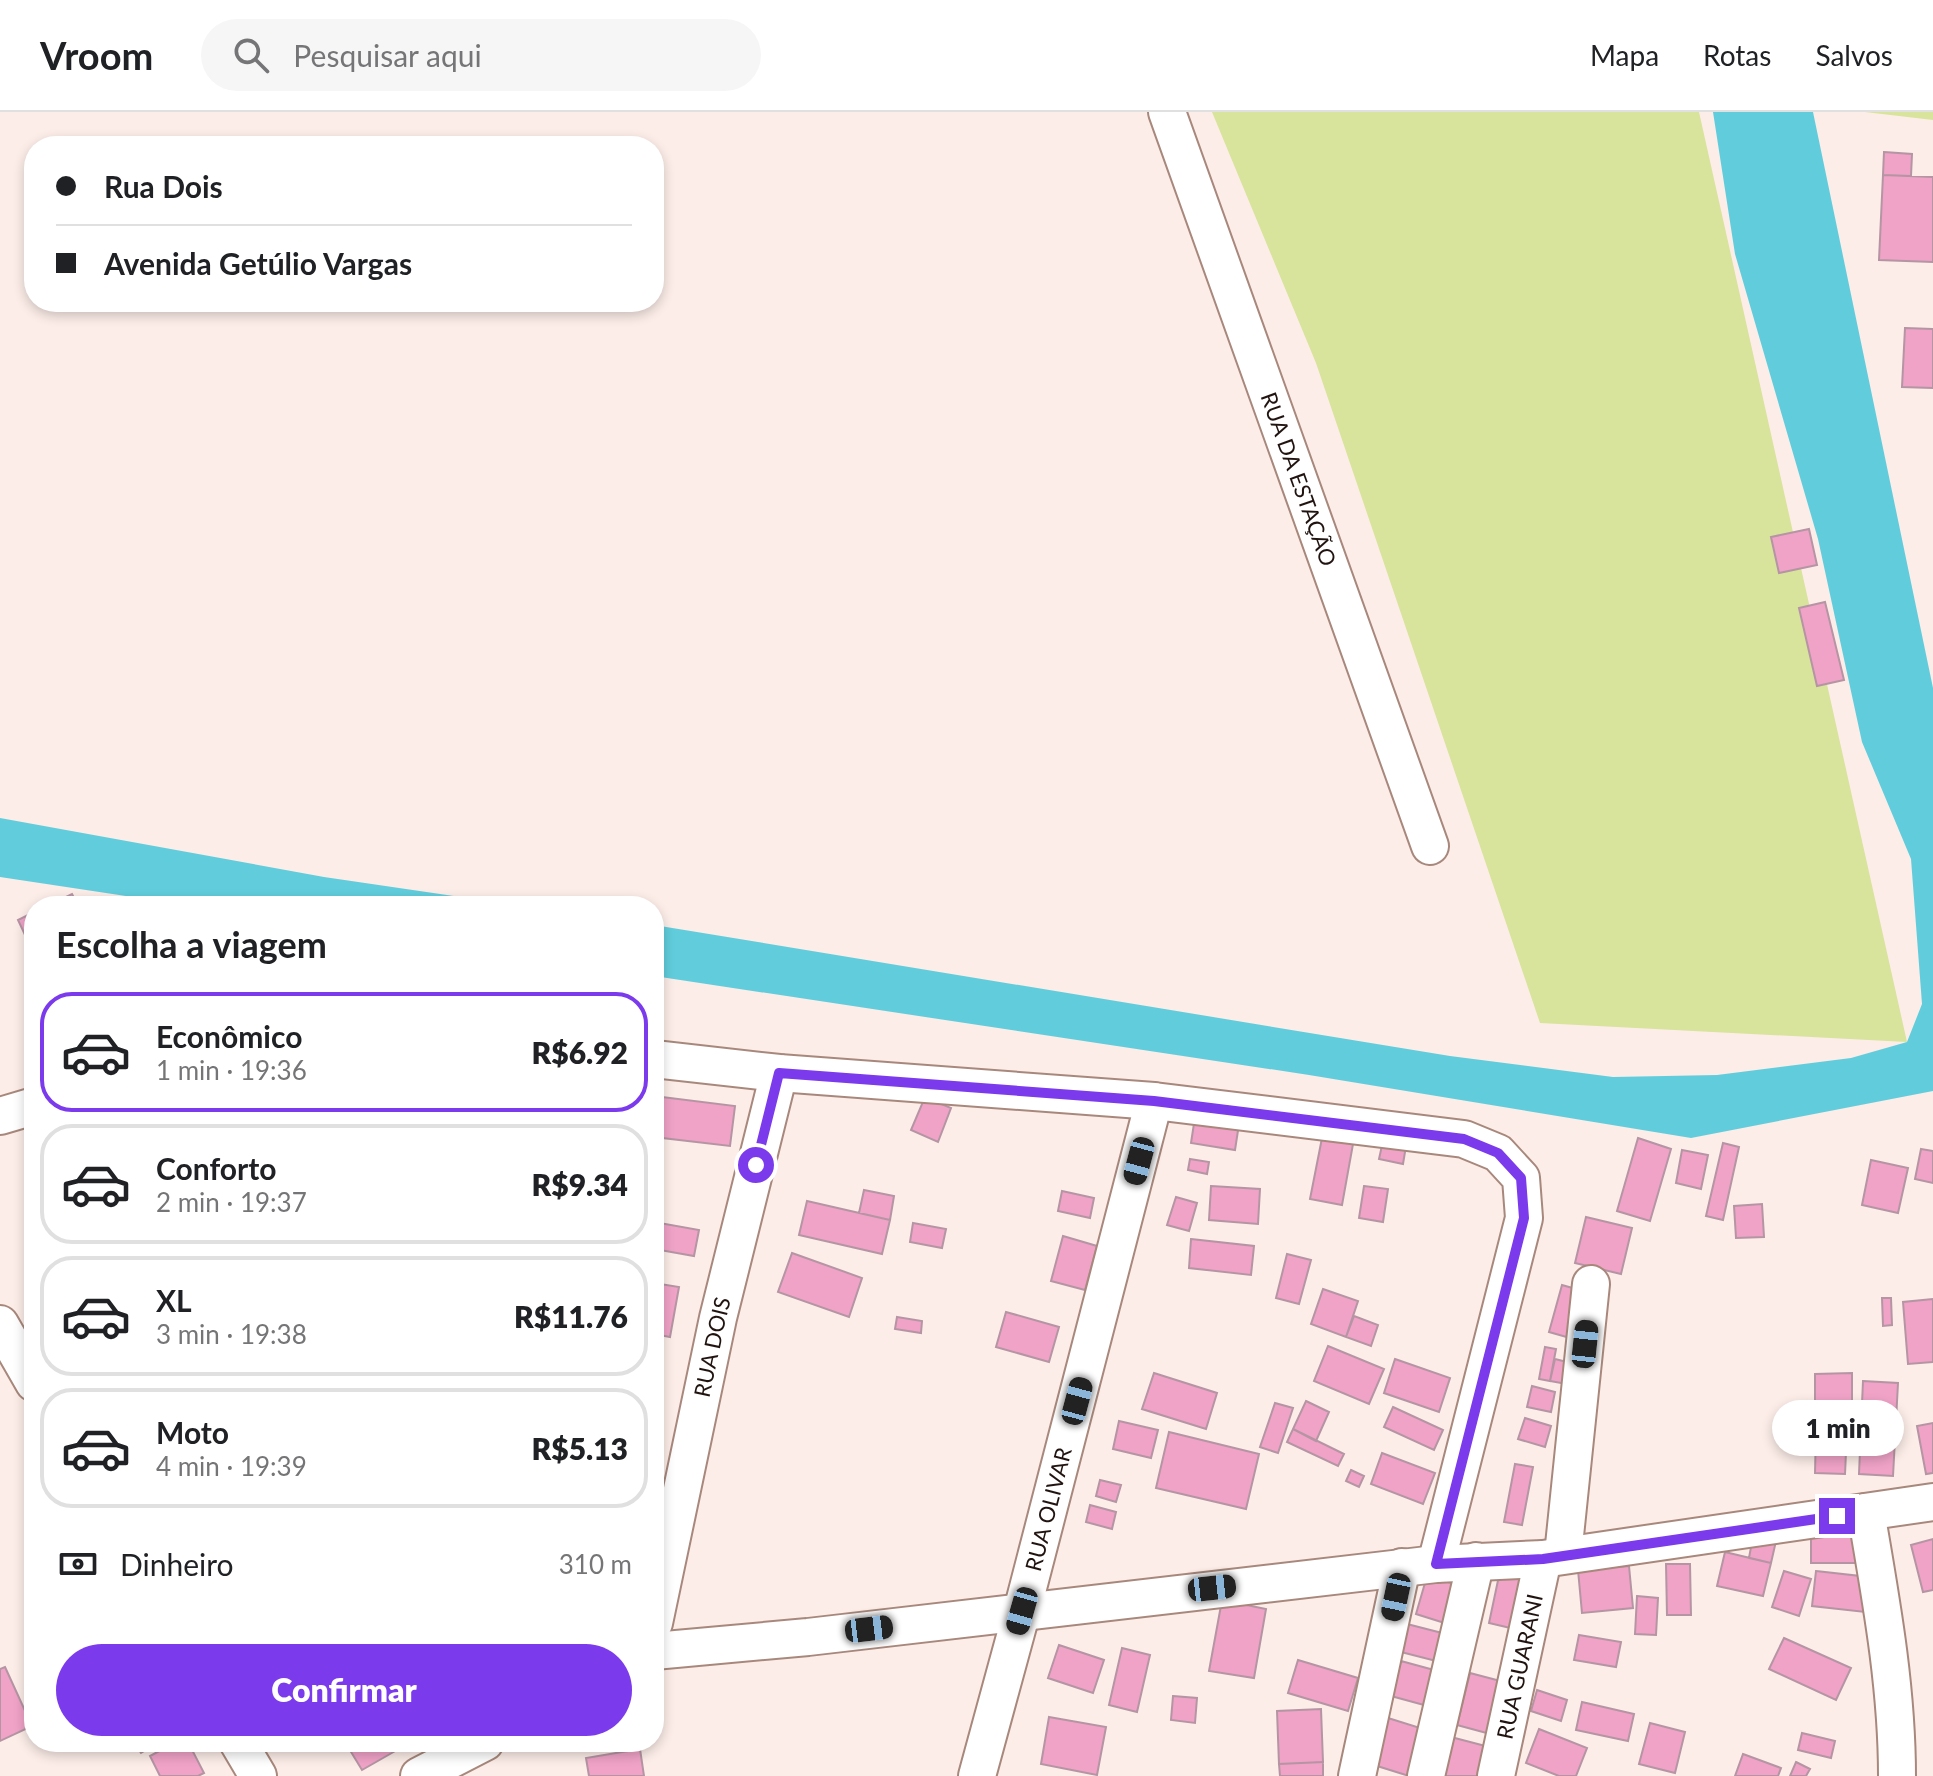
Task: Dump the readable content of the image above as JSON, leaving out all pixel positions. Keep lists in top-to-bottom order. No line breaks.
{"streets":{"street":["RUA DA ESTAÇÃO","RUA DOIS","RUA OLIVAR","RUA GUARANI"]},"page":{"header":"Vroom","search":"Pesquisar aqui","nav":["Mapa","Rotas","Salvos"],"banner":["Rua Dois","Avenida Getúlio Vargas"],"heading":"Escolha a viagem","list":[{"name":"Econômico","note":"1 min · 19:36","value":"R$6.92"},{"name":"Conforto","note":"2 min · 19:37","value":"R$9.34"},{"name":"XL","note":"3 min · 19:38","value":"R$11.76"},{"name":"Moto","note":"4 min · 19:39","value":"R$5.13"}],"bubble":"1 min","pay":["Dinheiro","310 m"],"buttons":"Confirmar"}}
